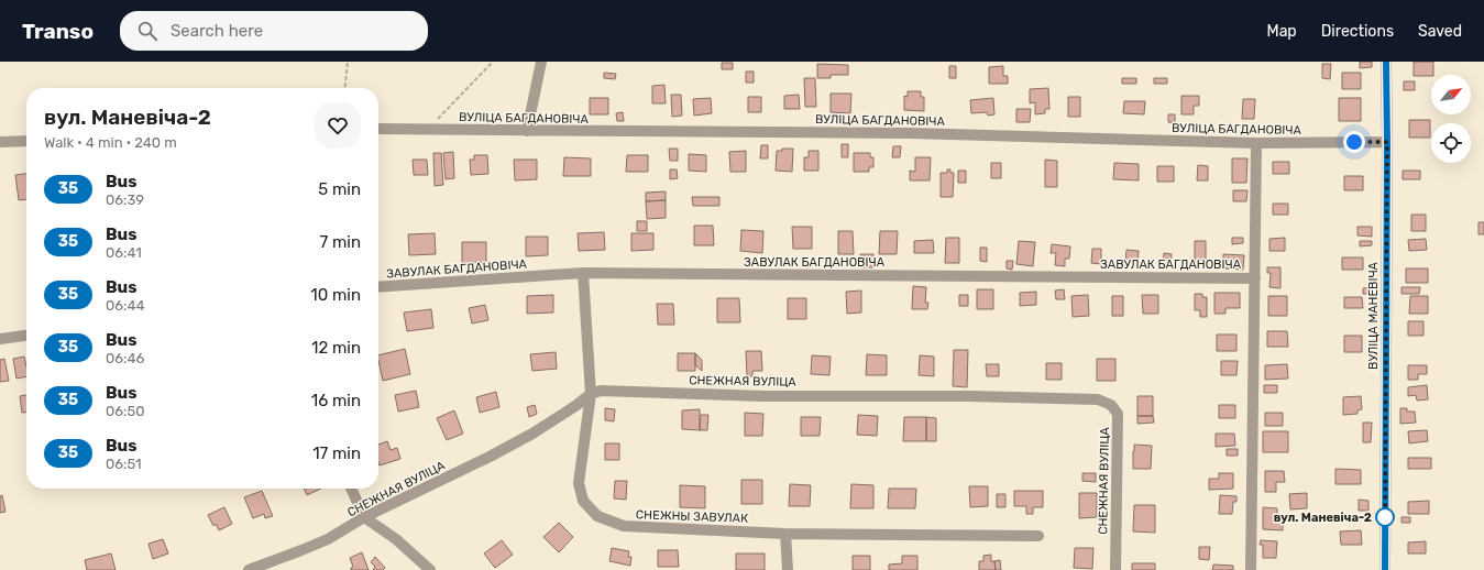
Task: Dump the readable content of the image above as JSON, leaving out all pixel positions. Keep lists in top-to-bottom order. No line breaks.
{"streets":{"street":["ВУЛІЦА БАГДАНОВІЧА","ЗАВУЛАК БАГДАНОВІЧА","ВУЛІЦА МАНЕВІЧА","СНЕЖНАЯ ВУЛІЦА","СНЕЖНЫ ЗАВУЛАК"]},"crossings":[["ВУЛІЦА БАГДАНОВІЧА","ЗАВУЛАК БАГДАНОВІЧА"],["ВУЛІЦА БАГДАНОВІЧА","ВУЛІЦА МАНЕВІЧА"],["ЗАВУЛАК БАГДАНОВІЧА","СНЕЖНЫ ЗАВУЛАК"],["СНЕЖНАЯ ВУЛІЦА","СНЕЖНЫ ЗАВУЛАК"]],"places":["вул. Маневіча-2"],"lines":["bus line 35"],"north":"top right","page":{"header":"Transo","search":"Search here","nav":["Map","Directions","Saved"],"heading":["вул. Маневіча-2","Walk · 4 min · 240 m"],"list":[{"mark":"35","name":"Bus","note":"06:39","value":"5 min"},{"mark":"35","name":"Bus","note":"06:41","value":"7 min"},{"mark":"35","name":"Bus","note":"06:44","value":"10 min"},{"mark":"35","name":"Bus","note":"06:46","value":"12 min"},{"mark":"35","name":"Bus","note":"06:50","value":"16 min"},{"mark":"35","name":"Bus","note":"06:51","value":"17 min"}]}}
